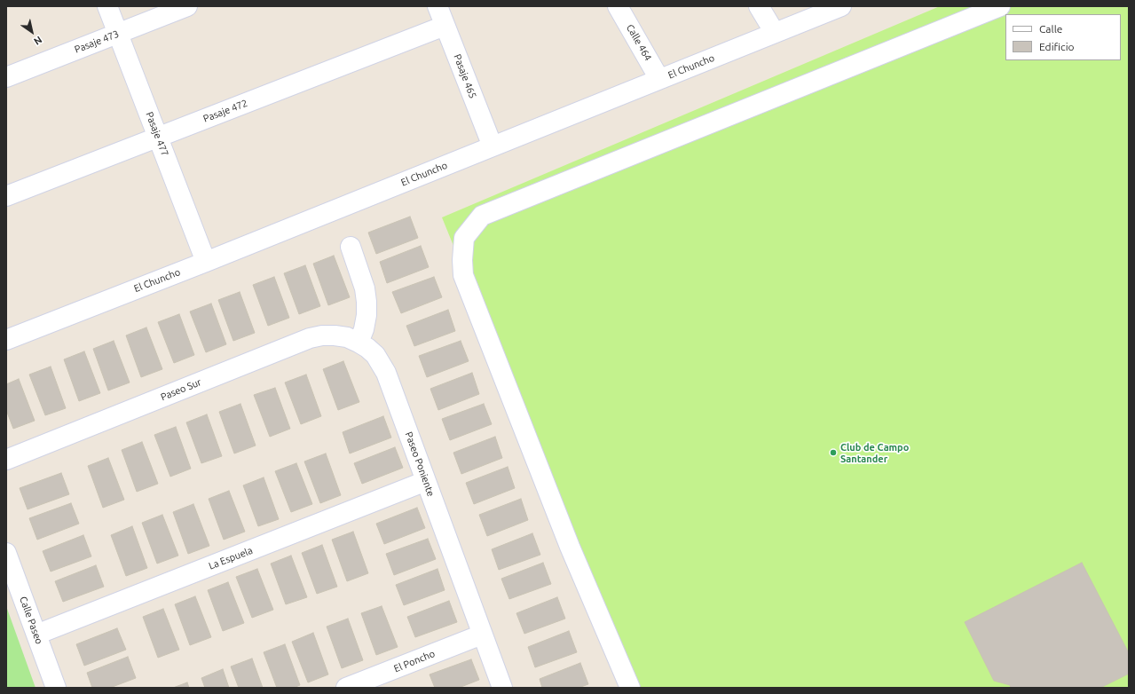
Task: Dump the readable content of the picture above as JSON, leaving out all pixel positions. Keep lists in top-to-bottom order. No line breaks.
{"streets":{"street":["Pasaje 473","Calle 464","El Chuncho","Pasaje 465","Pasaje 472","Pasaje 477","Paseo Sur","Paseo Poniente","La Espuela","Calle Paseo","El Poncho"]},"crossings":[["Pasaje 473","Pasaje 477"],["Calle 464","El Chuncho"],["El Chuncho","Pasaje 465"],["El Chuncho","Pasaje 477"],["Pasaje 465","Pasaje 472"],["Pasaje 472","Pasaje 477"],["Paseo Sur","Paseo Poniente"],["Paseo Poniente","La Espuela"],["Paseo Poniente","El Poncho"],["La Espuela","Calle Paseo"]],"places":["Club de Campo Santander"],"legend":["Calle","Edificio"],"north":"bottom right"}
